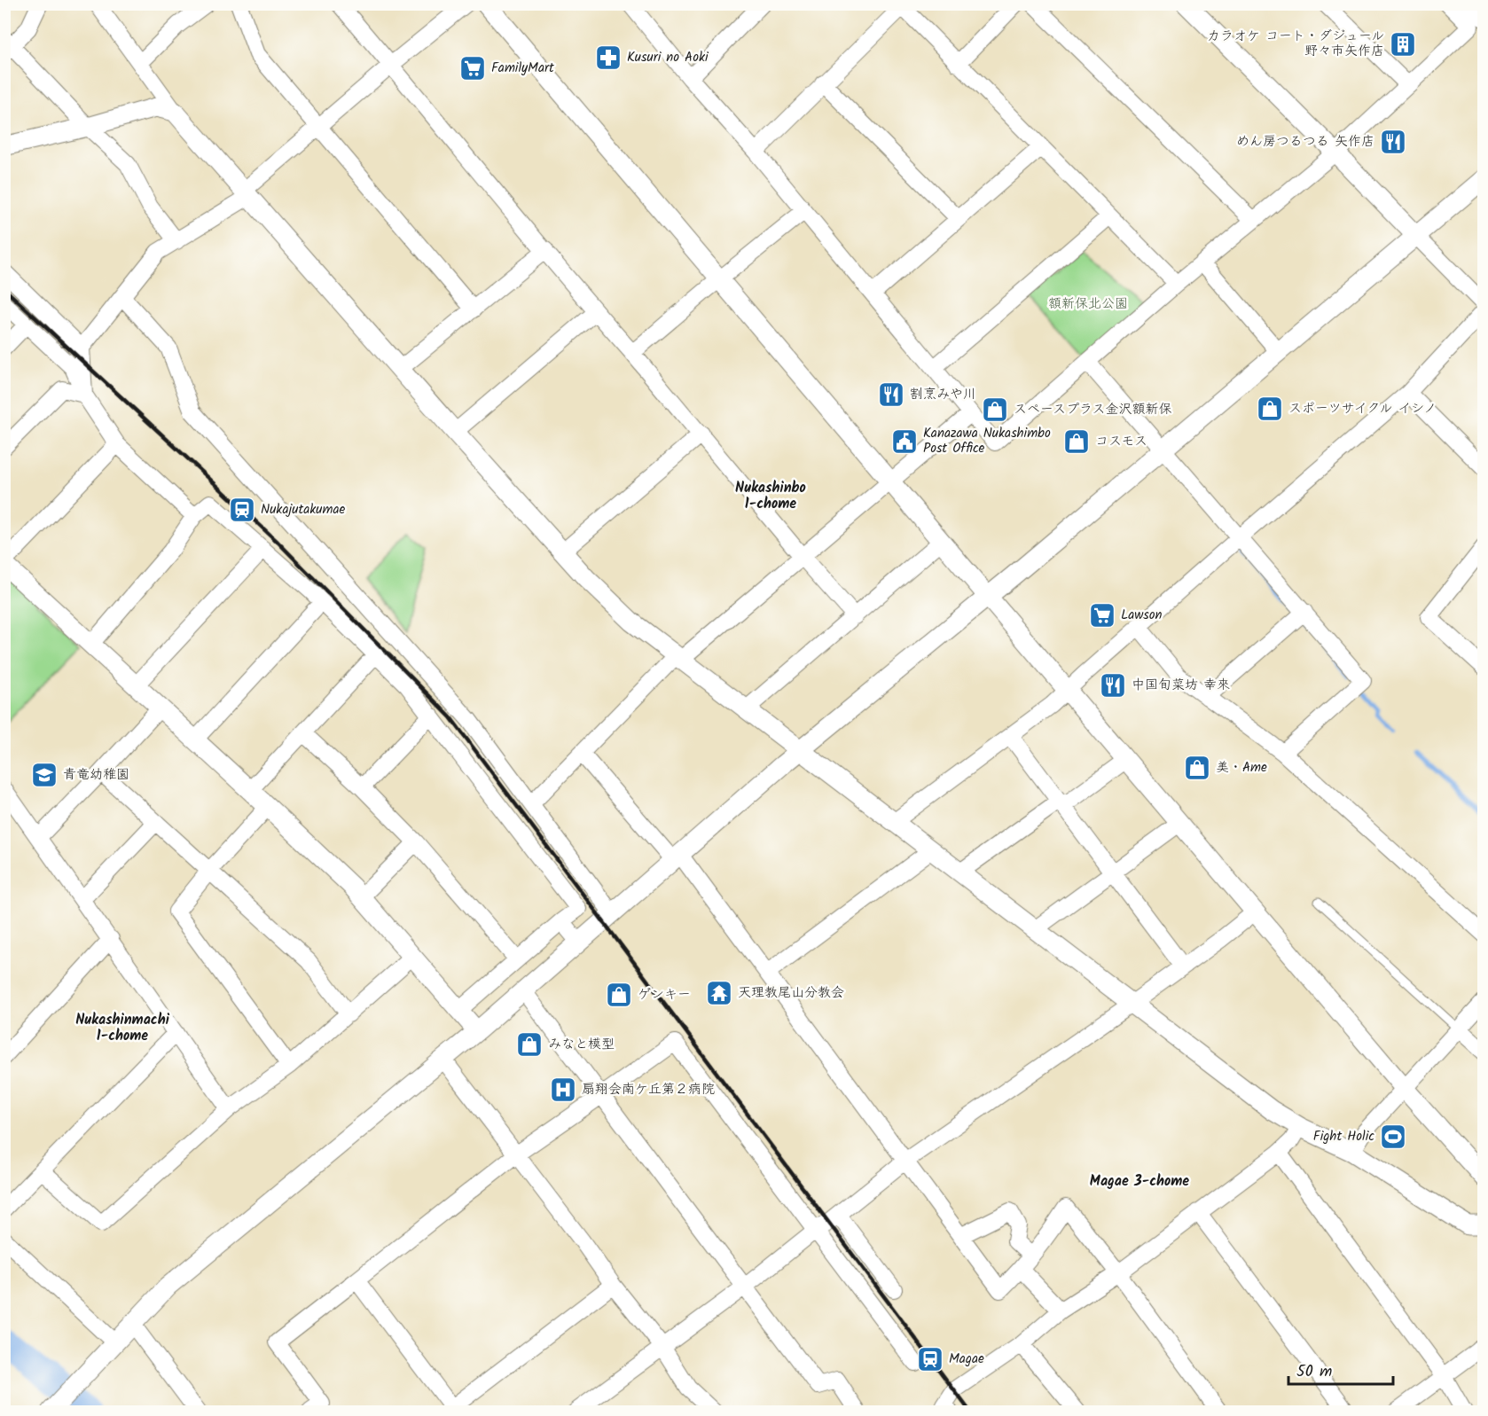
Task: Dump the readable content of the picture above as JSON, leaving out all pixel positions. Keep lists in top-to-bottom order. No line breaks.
{"districts":["Nukashinbo 1-chome","Nukashinmachi 1-chome","Magae 3-chome"],"parks":["額新保北公園"],"places":{"building":["カラオケ コート・ダジュール 野々市矢作店"],"pharmacy":["Kusuri no Aoki"],"supermarket":["FamilyMart","Lawson"],"restaurant":["めん房つるつる 矢作店","割烹みや川","中国旬菜坊 幸來"],"shop":["スポーツサイクル イシノ","スペースプラス金沢額新保","コスモス","美・Ame","ゲンキー","みなと模型"],"public building":["Kanazawa Nukashimbo Post Office"],"station":["Nukajutakumae","Magae"],"school or university":["青竜幼稚園"],"temple":["天理教尾山分教会"],"hospital":["扇翔会南ケ丘第２病院"],"sports":["Fight Holic"]},"scale_bar":"50 m"}
